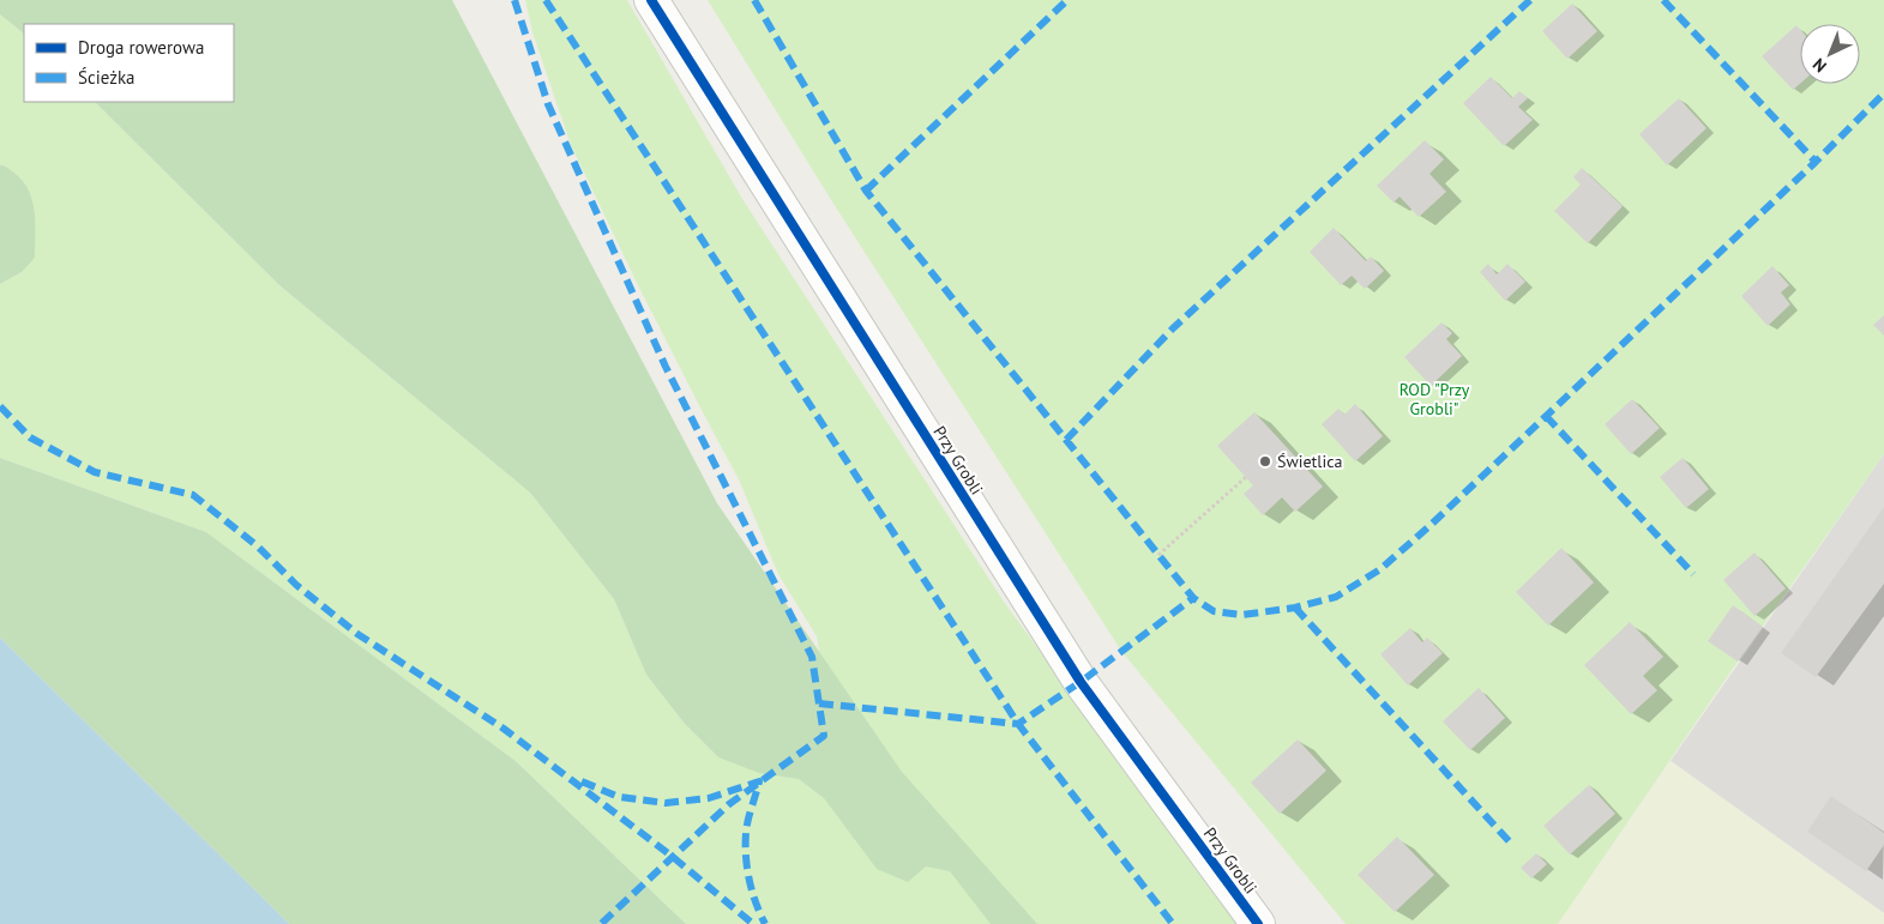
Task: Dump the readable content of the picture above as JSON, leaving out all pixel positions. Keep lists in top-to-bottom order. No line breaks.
{"streets":{"street":["Przy Grobli"]},"parks":["ROD \"Przy Grobli\""],"places":["Świetlica"],"legend":["Droga rowerowa","Ścieżka"],"north":"bottom left"}
